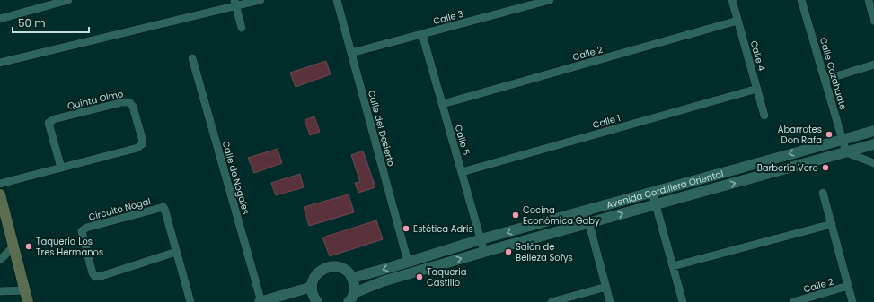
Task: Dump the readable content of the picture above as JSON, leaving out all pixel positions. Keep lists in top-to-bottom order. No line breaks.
{"streets":{"street":["Calle 3","Calle 2","Calle 4","Calle Cazahuate","Quinta Olmo","Calle 1","Calle del Desierto","Calle 5","Calle de Nogales","Avenida Cordillera Oriental","Circuito Nogal"]},"crossings":[["Calle 3","Calle del Desierto"],["Calle 3","Calle 5"],["Calle 2","Calle 4"],["Calle 2","Calle 5"],["Calle 4","Calle 1"],["Calle Cazahuate","Avenida Cordillera Oriental"],["Calle 1","Calle 5"],["Calle del Desierto","Avenida Cordillera Oriental"],["Calle 5","Avenida Cordillera Oriental"]],"places":["Abarrotes Don Rafa","Barbería Vero","Cocina Económica Gaby","Estética Adris","Taqueria Los Tres Hermanos","Salón de Belleza Sofys","Taqueria Castillo"],"scale_bar":"50 m"}
